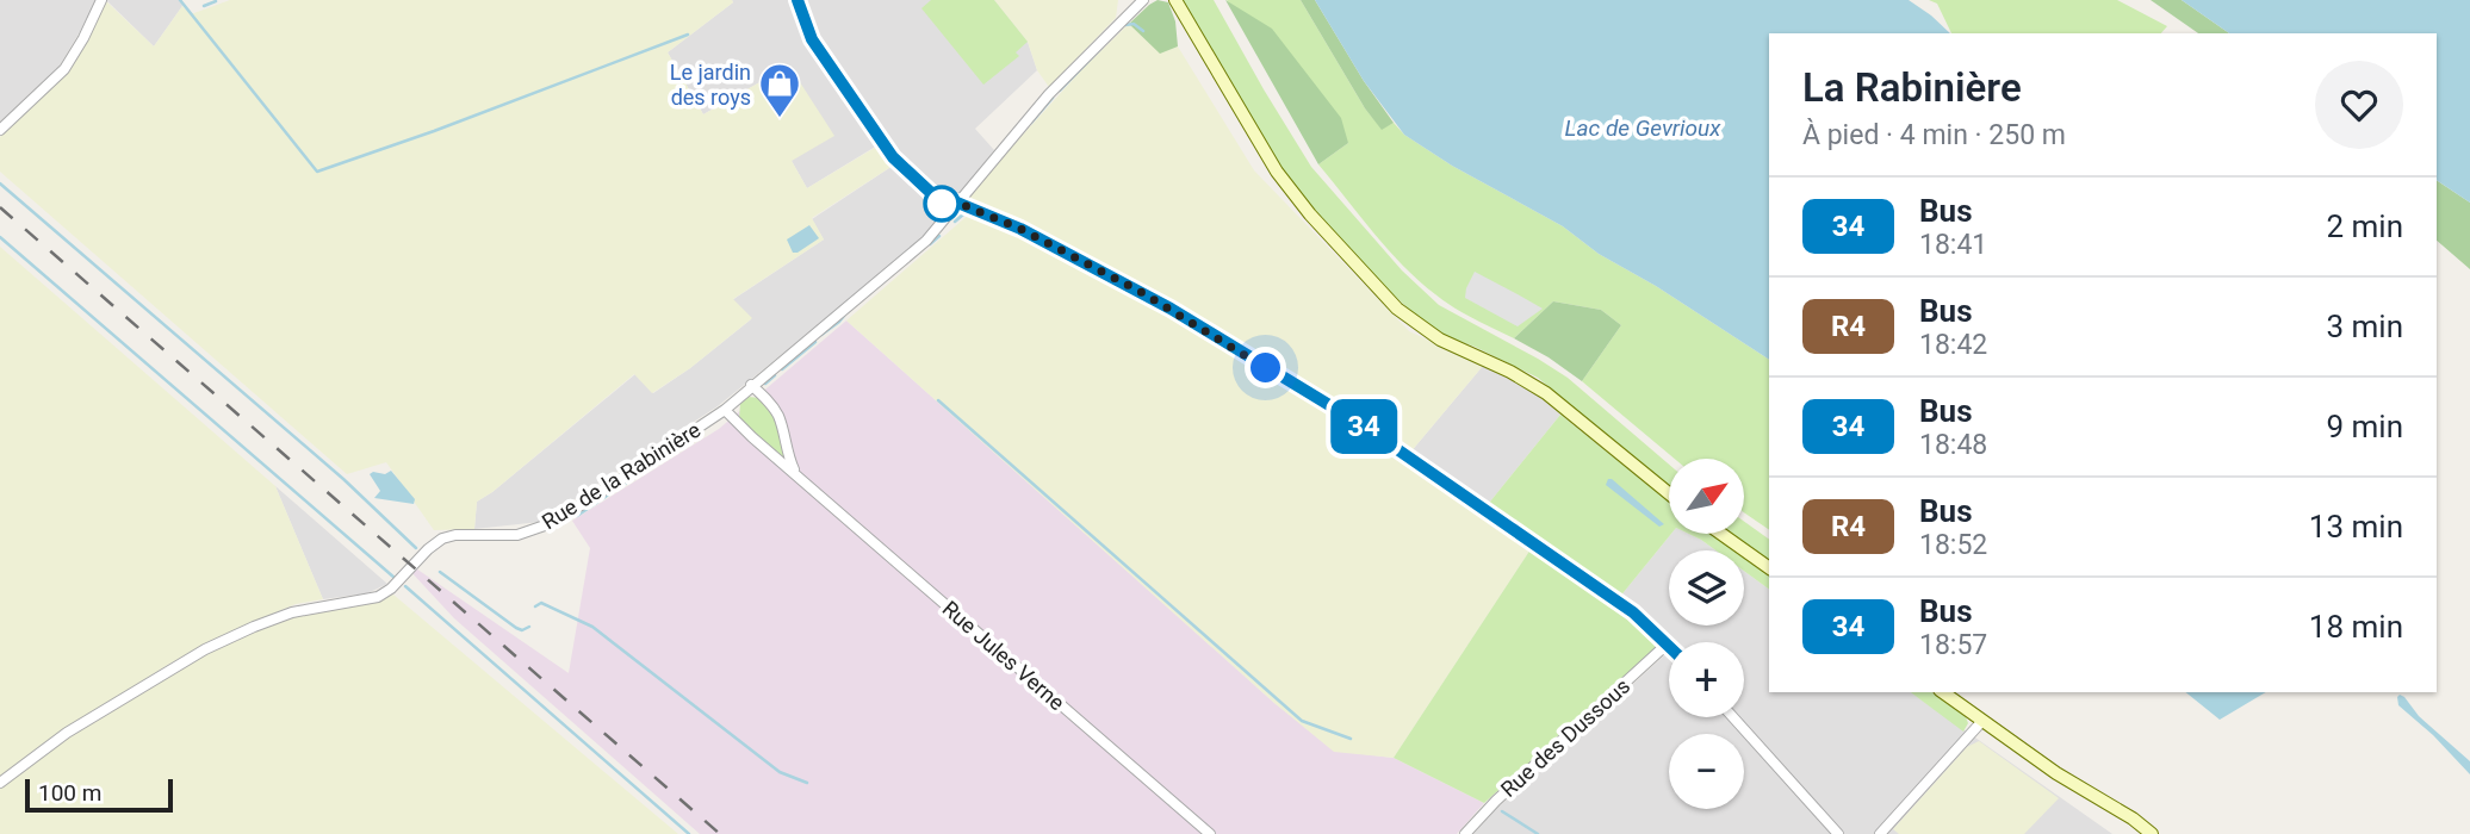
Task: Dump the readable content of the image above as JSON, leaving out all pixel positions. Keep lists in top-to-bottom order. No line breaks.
{"streets":{"street":["Rue de la Rabinière","Rue Jules Verne","Rue des Dussous"]},"crossings":[["Rue de la Rabinière","Rue Jules Verne"]],"water":["Lac de Gevrioux"],"places":{"shop":["Le jardin des roys"]},"lines":["bus line 34"],"scale_bar":"100 m","north":"top right","page":{"on_map":"34","heading":["La Rabinière","À pied · 4 min · 250 m"],"list":[{"mark":"34","name":"Bus","note":"18:41","value":"2 min"},{"mark":"R4","name":"Bus","note":"18:42","value":"3 min"},{"mark":"34","name":"Bus","note":"18:48","value":"9 min"},{"mark":"R4","name":"Bus","note":"18:52","value":"13 min"},{"mark":"34","name":"Bus","note":"18:57","value":"18 min"}],"map_buttons":["+","−"],"scale":"100 m"}}
